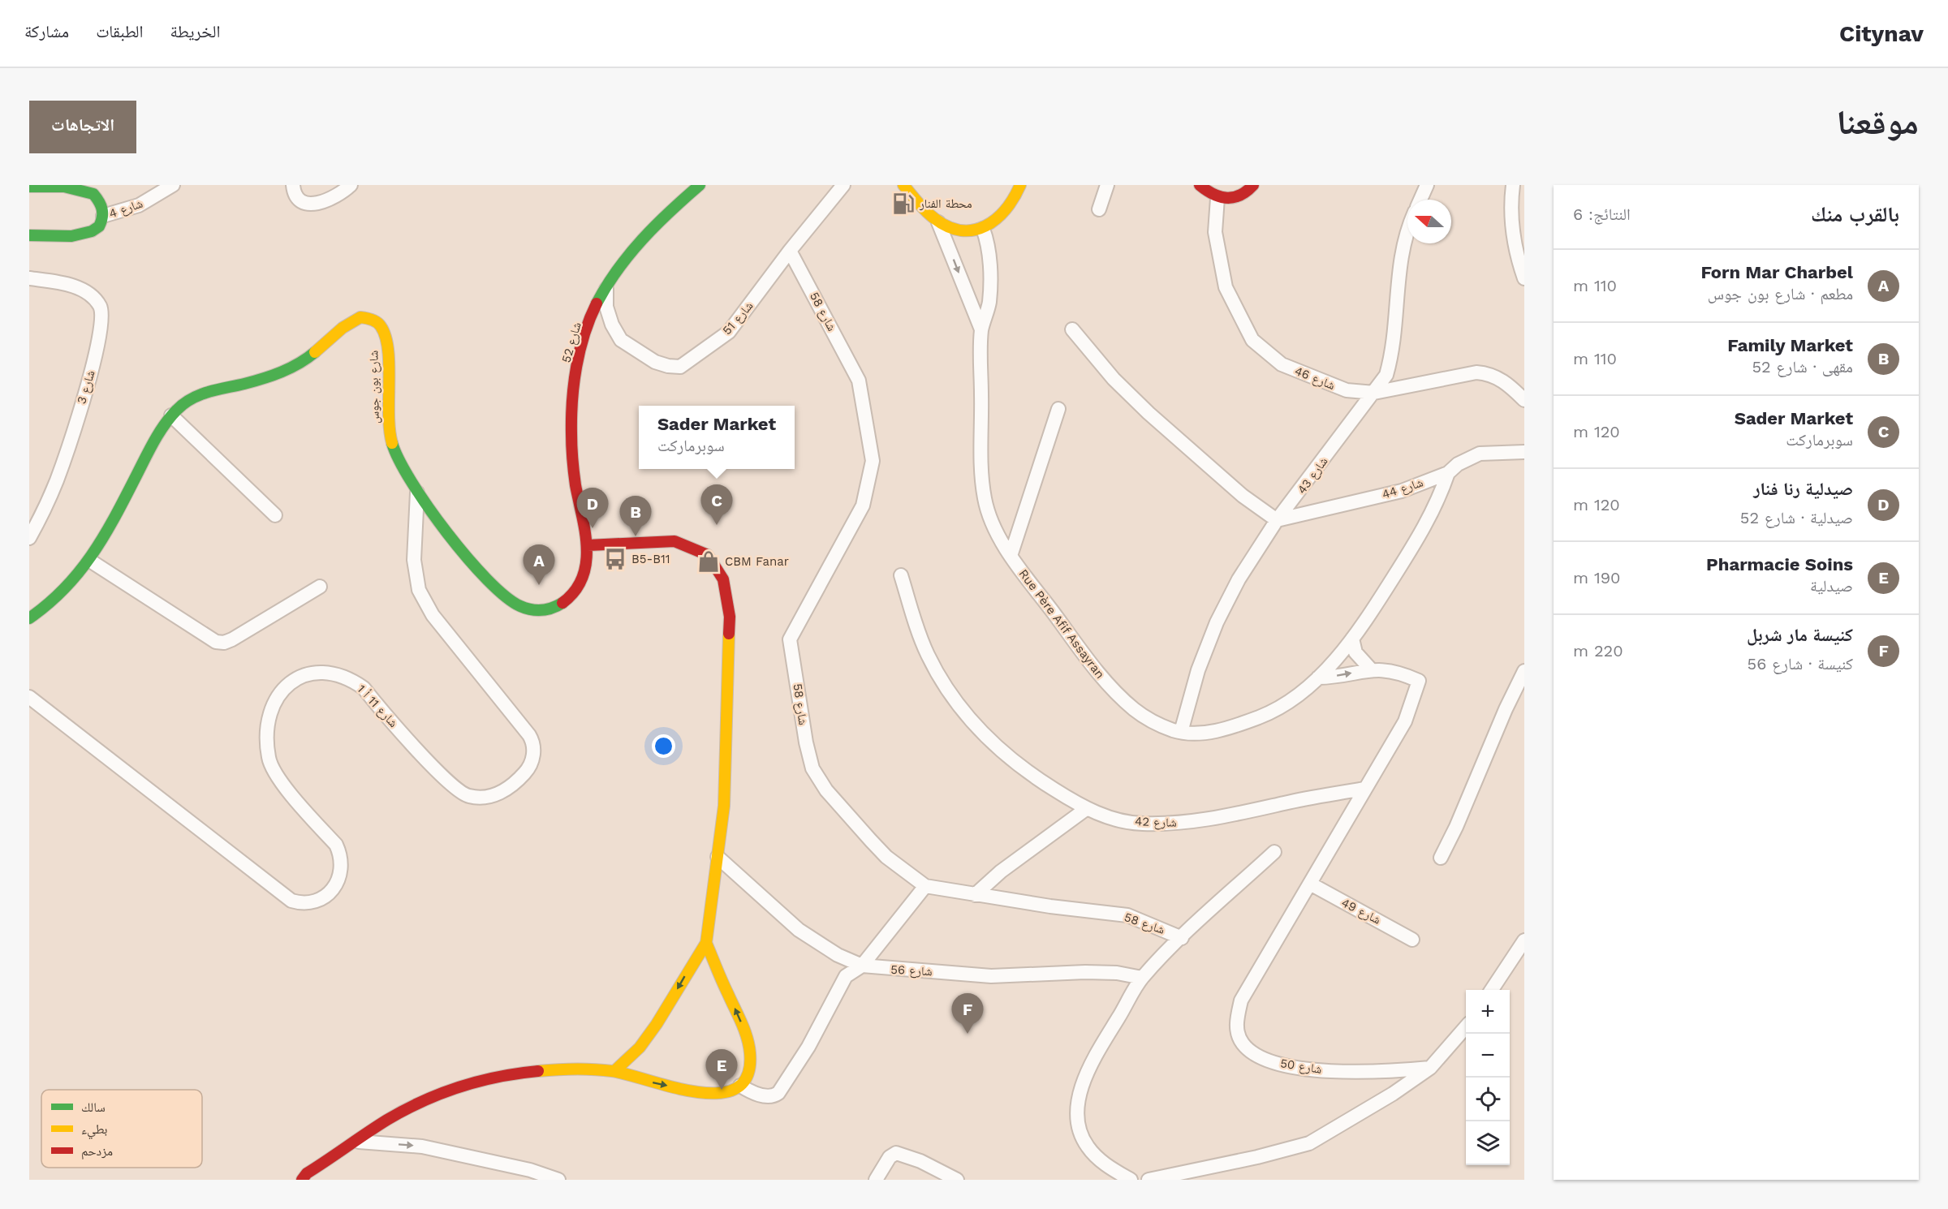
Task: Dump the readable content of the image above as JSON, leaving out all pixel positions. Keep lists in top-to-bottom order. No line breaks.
{"streets":{"street":["شارع 4","شارع 58","شارع 51","شارع 52","شارع 46","شارع 3","شارع بون جوس","شارع 43","شارع 44","Rue Père Afif Assayran","شارع 11 أ 1","شارع 42","شارع 49","شارع 56","شارع 50"]},"crossings":[["شارع 58","شارع 51"],["شارع 58","شارع 56"],["شارع 51","شارع 52"],["شارع 52","شارع بون جوس"],["شارع 46","شارع 43"],["شارع بون جوس","شارع 11 أ 1"],["شارع 43","شارع 44"],["شارع 43","Rue Père Afif Assayran"],["شارع 44","Rue Père Afif Assayran"],["Rue Père Afif Assayran","شارع 50"],["شارع 42","شارع 50"],["شارع 49","شارع 50"]],"places":{"fuel station":["محطة الفنار"],"bus stop":["B5-B11"],"shop":["CBM Fanar"]},"legend":["سالك","بطيء","مزدحم"],"north":"left","page":{"header":"Citynav","nav":["الخريطة","الطبقات","مشاركة"],"title":"موقعنا","buttons":"الاتجاهات","heading":["بالقرب منك","النتائج: 6"],"list":[{"mark":"A","name":"Forn Mar Charbel","note":"مطعم · شارع بون جوس","value":"110 m"},{"mark":"B","name":"Family Market","note":"مقهى · شارع 52","value":"110 m"},{"mark":"C","name":"Sader Market","note":"سوبرماركت","value":"120 m"},{"mark":"D","name":"صيدلية رنا فنار","note":"صيدلية · شارع 52","value":"120 m"},{"mark":"E","name":"Pharmacie Soins","note":"صيدلية","value":"190 m"},{"mark":"F","name":"كنيسة مار شربل","note":"كنيسة · شارع 56","value":"220 m"}],"popup":["Sader Market","سوبرماركت"],"pins":["C","D","B","A","F","E"],"map_buttons":["+","−"]}}
